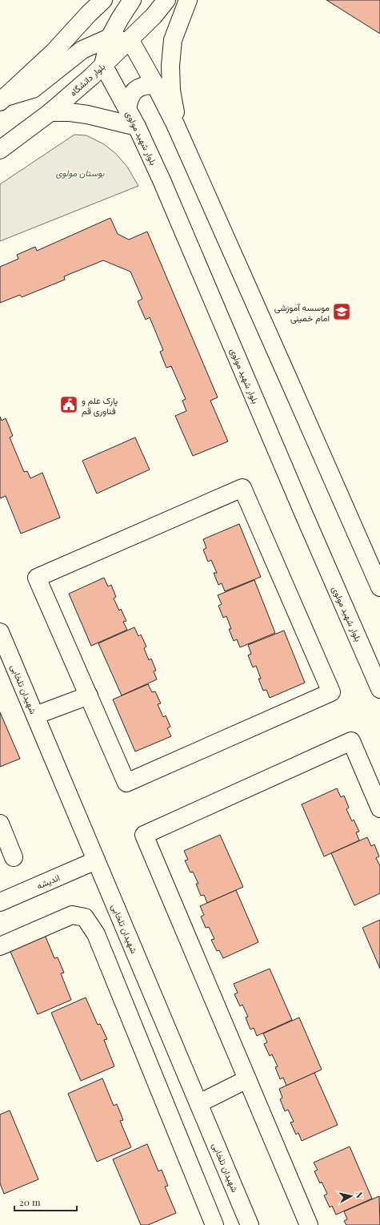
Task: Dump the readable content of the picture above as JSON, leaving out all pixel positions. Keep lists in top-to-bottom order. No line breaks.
{"streets":{"street":["بلوار دانشگاه","بلوار شهید مولوی","شهیدان تلخابی","انديشه"]},"crossings":[["بلوار دانشگاه","بلوار شهید مولوی"],["شهیدان تلخابی","انديشه"]],"parks":["بوستان مولوی"],"places":{"school or university":["موسسه آموزشی امام خمینی"],"public building":["پارک علم و فناوری قم"]},"scale_bar":"20 m","north":"right"}
